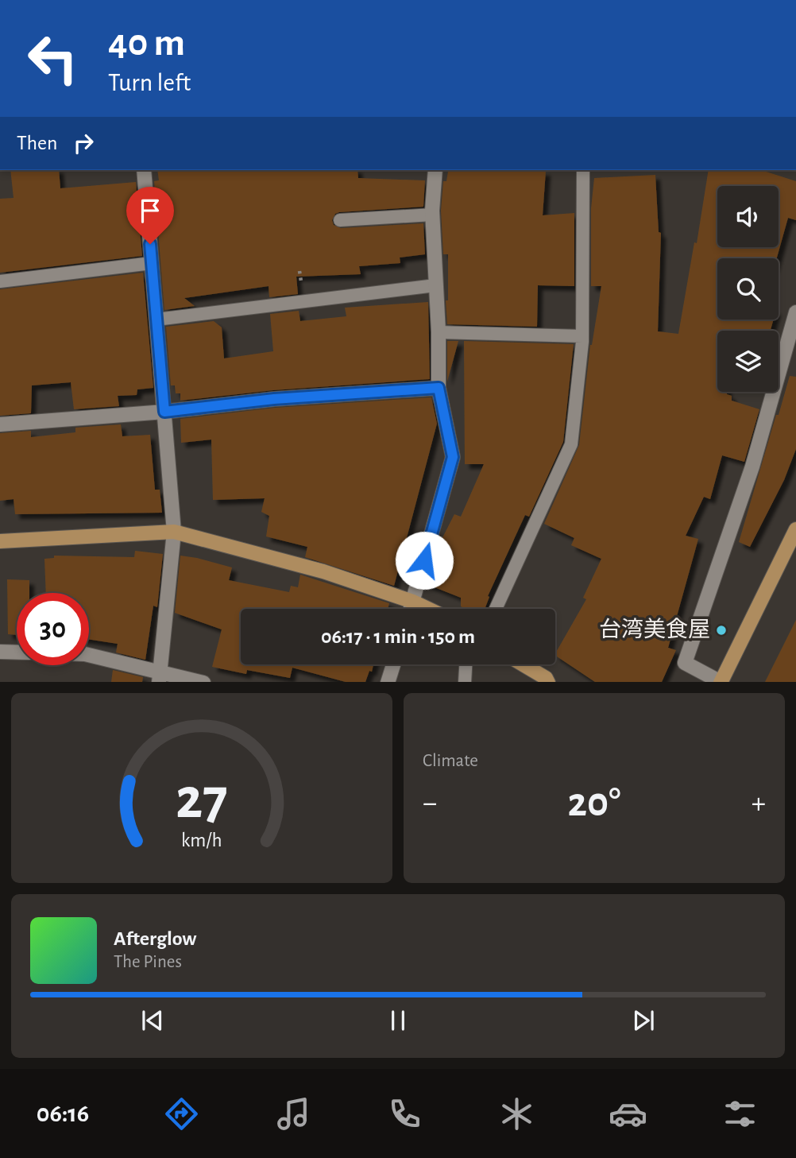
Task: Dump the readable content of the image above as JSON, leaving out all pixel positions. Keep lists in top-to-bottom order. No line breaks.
{"places":["台湾美食屋"],"page":{"turn":["40 m","Turn left"],"then":"Then","limit":"30","trip":"06:17 · 1 min · 150 m","tile":"Climate","heat":["−","20°","+"],"song":["Afterglow","The Pines"],"tabs":"06:16","gauge":["27","km/h"]}}
